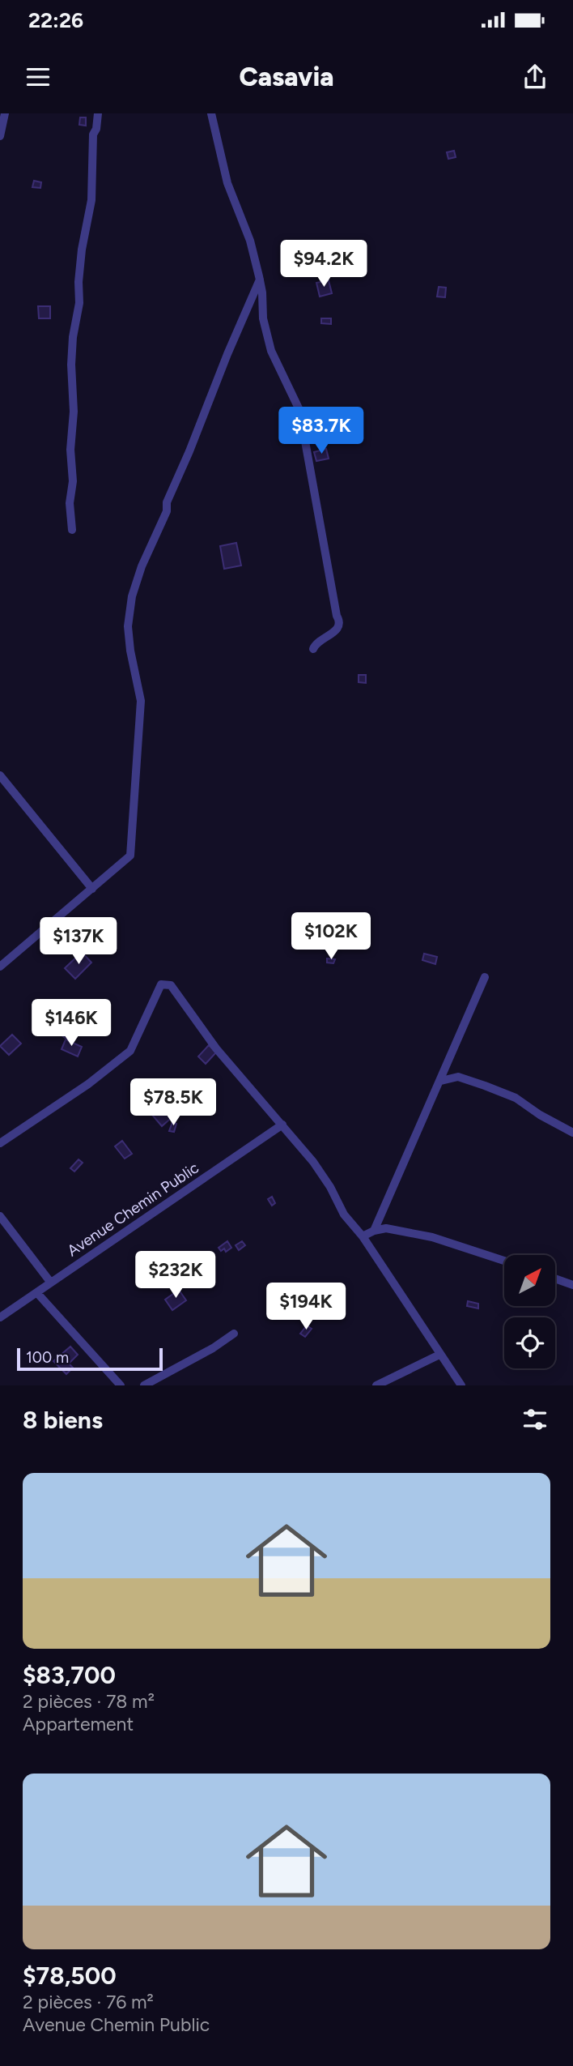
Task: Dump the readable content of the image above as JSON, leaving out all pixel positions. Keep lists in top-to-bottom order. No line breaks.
{"streets":{"street":["Avenue Chemin Public"]},"scale_bar":"100 m","north":"top right","page":{"status":"22:26","header":"Casavia","price":["$94.2K","$83.7K","$102K","$137K","$146K","$78.5K","$232K","$194K"],"scale":"100 m","heading":"8 biens","list":[{"name":"$83,700","note":"2 pièces · 78 m² · Appartement"},{"name":"$78,500","note":"2 pièces · 76 m² · Avenue Chemin Public"}]}}
